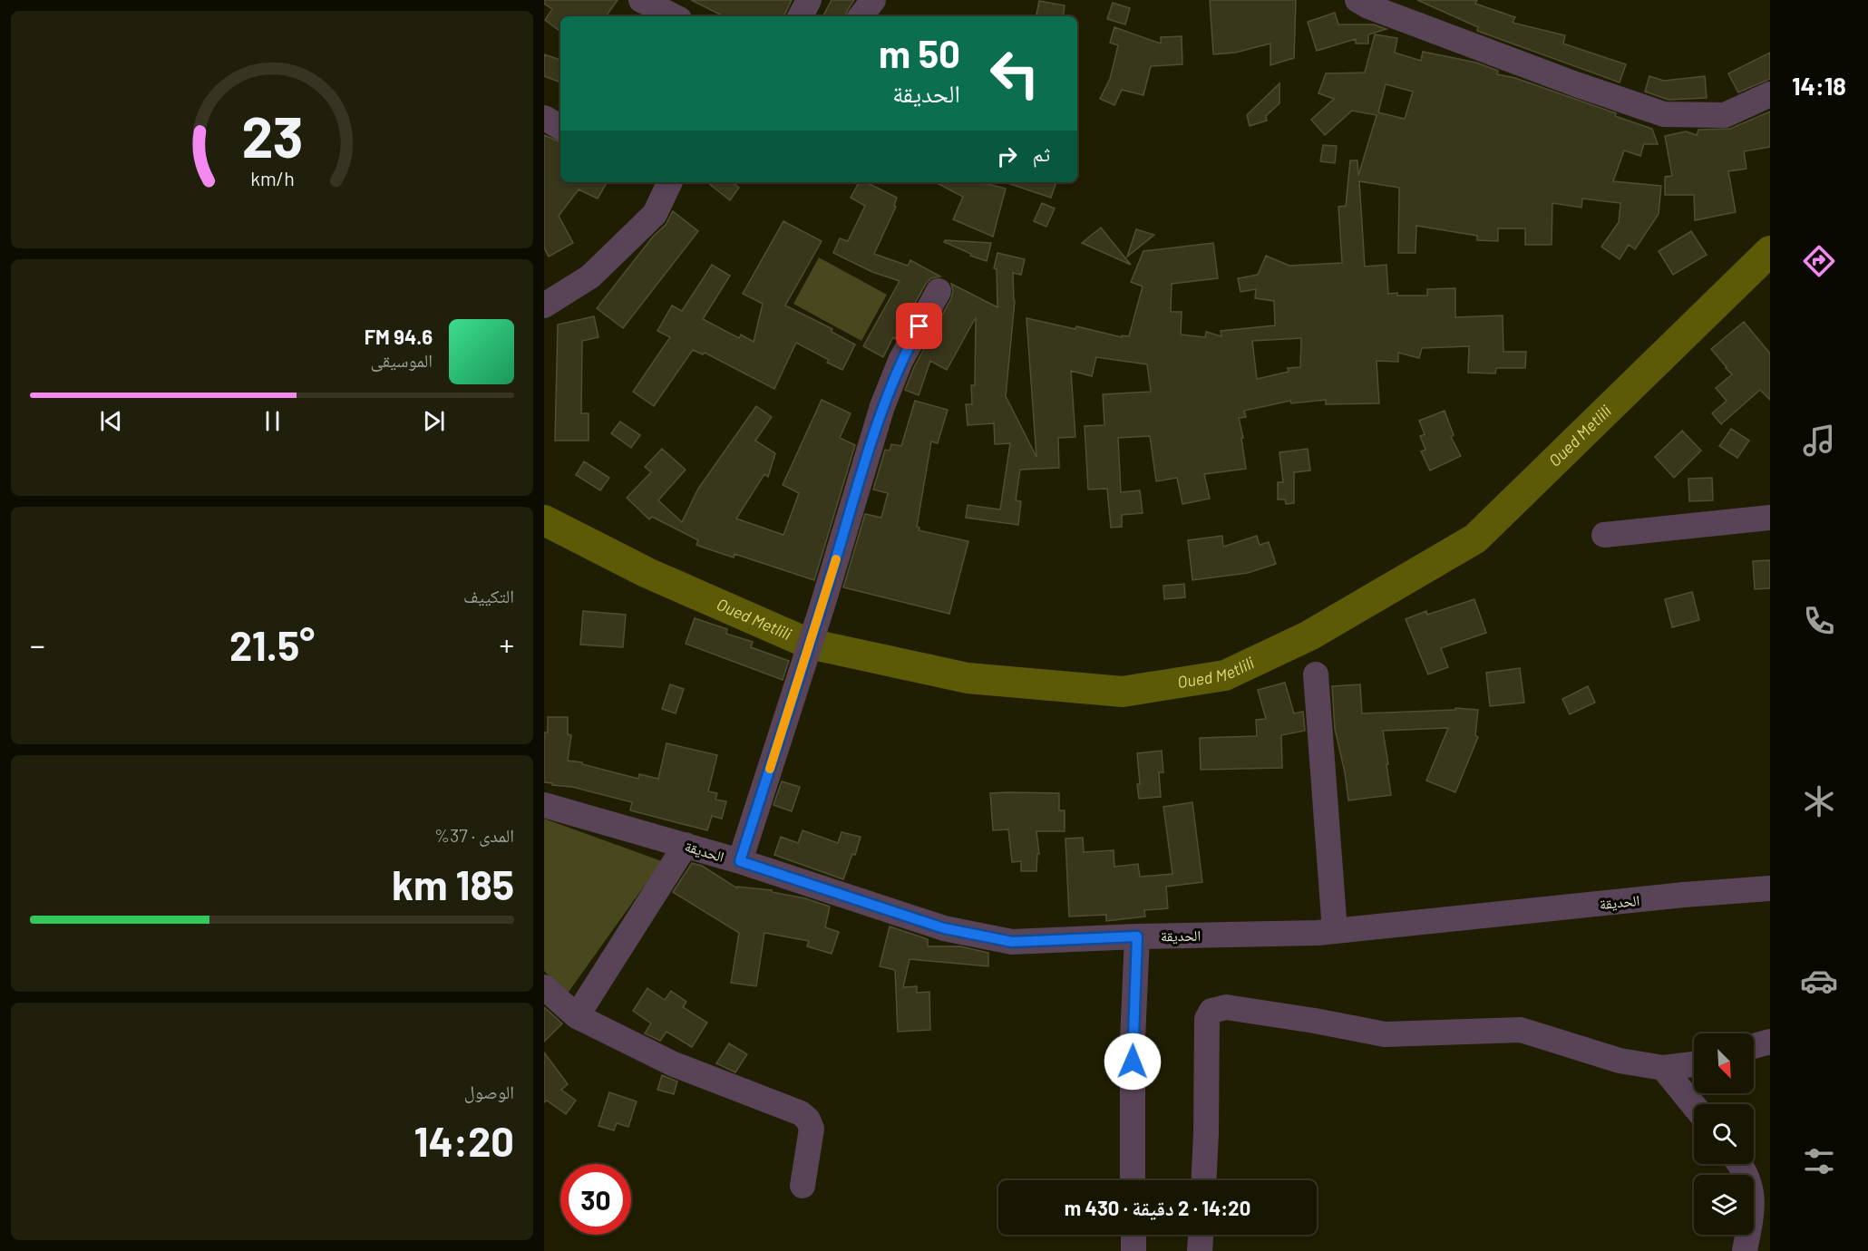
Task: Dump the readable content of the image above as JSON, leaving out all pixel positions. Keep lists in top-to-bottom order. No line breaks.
{"streets":{"street":["الحديقة"]},"water":["Oued Metlili"],"north":"bottom right","page":{"tabs":"14:18","turn":["50 m","الحديقة"],"then":"ثم","song":["94.6 FM","الموسيقى"],"tile":["التكييف",["المدى · 37%","185 km"],["الوصول","14:20"]],"heat":["−","21.5°","+"],"limit":"30","trip":"14:20 · 2 دقيقة · 430 m","gauge":["23","km/h"]}}
